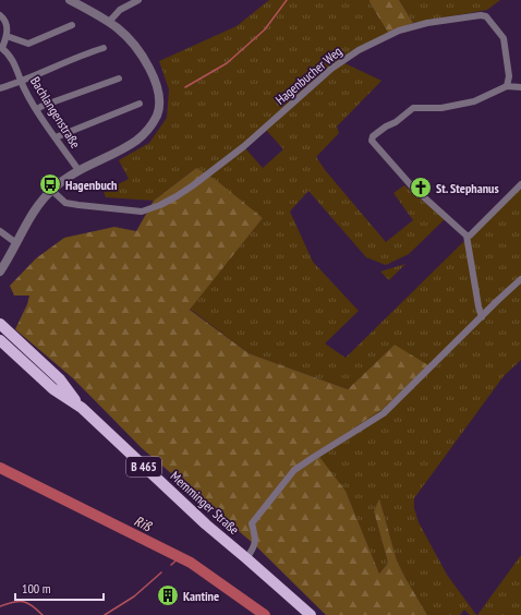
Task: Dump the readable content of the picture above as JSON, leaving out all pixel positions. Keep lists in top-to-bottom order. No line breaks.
{"streets":{"main road":["B 465","Memminger Straße"],"street":["Hagenbucher Weg","Bachlangenstraße"]},"water":["Riß"],"places":{"bus stop":["Hagenbuch"],"church":["St. Stephanus"],"building":["Kantine"]},"scale_bar":"100 m"}
